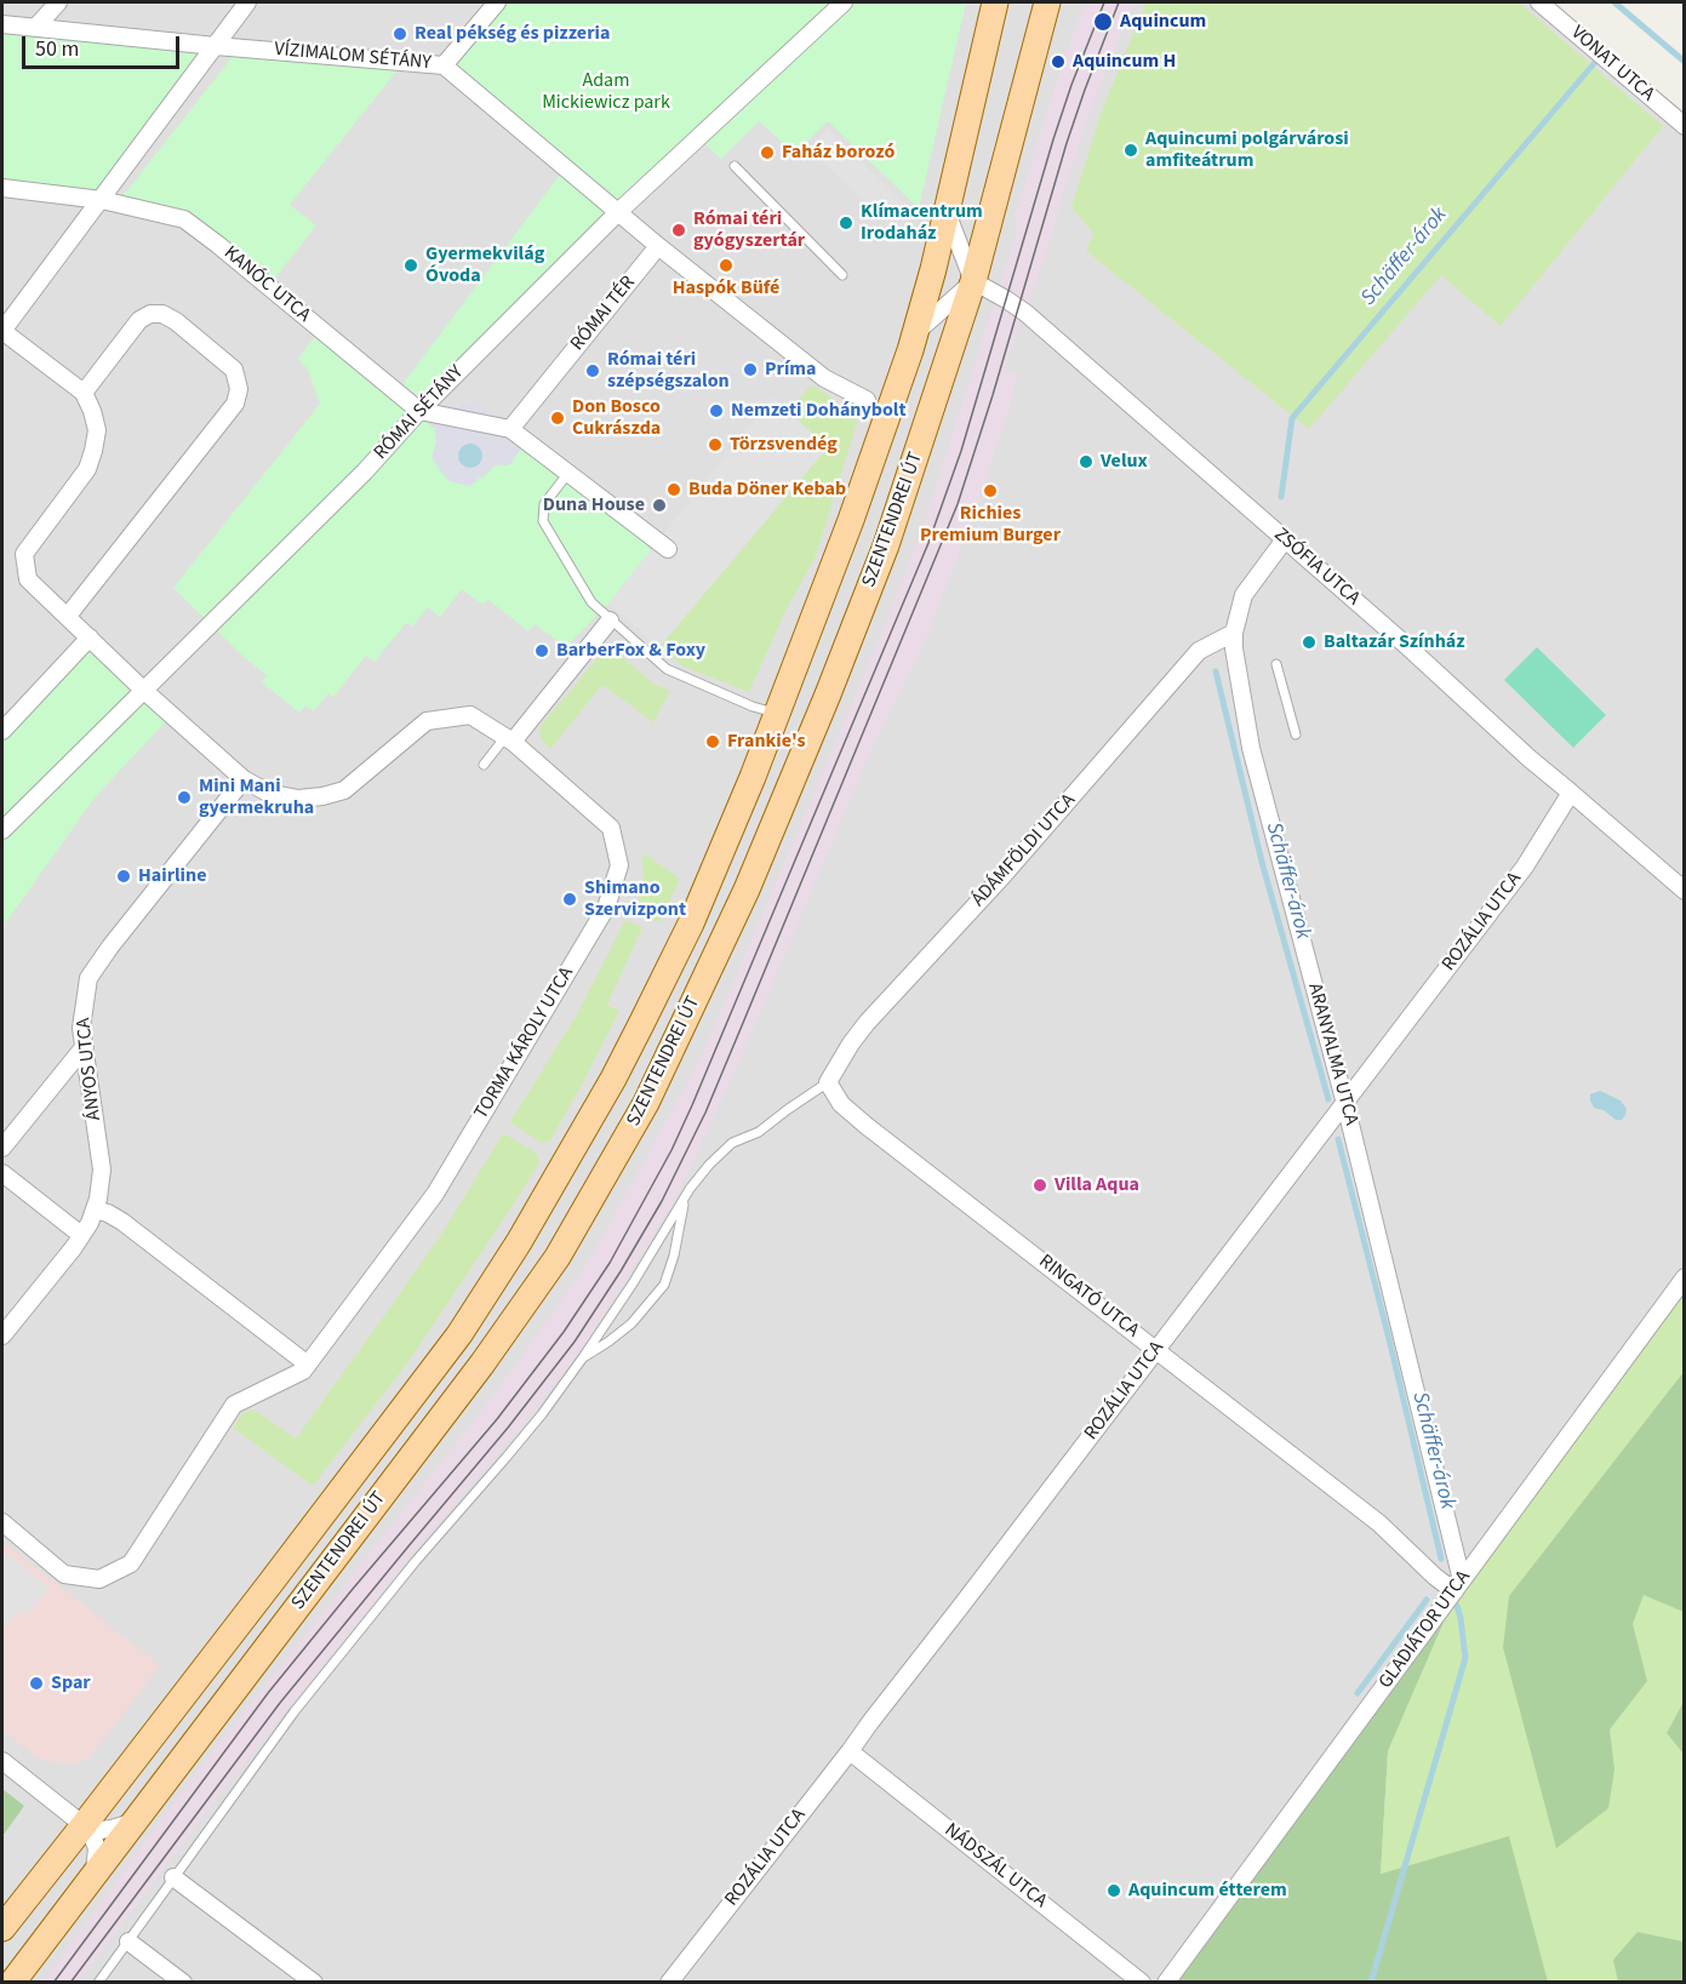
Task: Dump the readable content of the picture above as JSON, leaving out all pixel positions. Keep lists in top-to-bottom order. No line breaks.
{"streets":{"main road":["SZENTENDREI ÚT"],"street":["VÍZIMALOM SÉTÁNY","VONAT UTCA","KANÓC UTCA","RÓMAI TÉR","RÓMAI SÉTÁNY","ZSÓFIA UTCA","ÁDÁMFÖLDI UTCA","ROZÁLIA UTCA","TORMA KÁROLY UTCA","ARANYALMA UTCA","ÁNYOS UTCA","RINGATÓ UTCA","GLADIÁTOR UTCA","NÁDSZÁL UTCA"]},"crossings":[["KANÓC UTCA","RÓMAI TÉR"],["KANÓC UTCA","RÓMAI SÉTÁNY"],["RÓMAI SÉTÁNY","TORMA KÁROLY UTCA"],["SZENTENDREI ÚT","ZSÓFIA UTCA"],["ZSÓFIA UTCA","ROZÁLIA UTCA"],["ZSÓFIA UTCA","ARANYALMA UTCA"],["ÁDÁMFÖLDI UTCA","ARANYALMA UTCA"],["ÁDÁMFÖLDI UTCA","RINGATÓ UTCA"],["ROZÁLIA UTCA","ARANYALMA UTCA"],["ROZÁLIA UTCA","RINGATÓ UTCA"],["ROZÁLIA UTCA","NÁDSZÁL UTCA"],["TORMA KÁROLY UTCA","ÁNYOS UTCA"],["ARANYALMA UTCA","RINGATÓ UTCA"],["ARANYALMA UTCA","GLADIÁTOR UTCA"],["RINGATÓ UTCA","GLADIÁTOR UTCA"]],"water":["Schäffer-árok"],"parks":["Adam Mickiewicz park"],"places":["Aquincum","Real pékség és pizzeria","Aquincum H","Aquincumi polgárvárosi amfiteátrum","Faház borozó","Klímacentrum Irodaház","Római téri gyógyszertár","Gyermekvilág Óvoda","Haspók Büfé","Príma","Római téri szépségszalon","Nemzeti Dohánybolt","Don Bosco Cukrászda","Törzsvendég","Velux","Buda Döner Kebab","Richies Premium Burger","Duna House","Baltazár Színház","BarberFox & Foxy","Frankie's","Mini Mani gyermekruha","Hairline","Shimano Szervizpont","Villa Aqua","Spar","Aquincum étterem"],"scale_bar":"50 m"}
